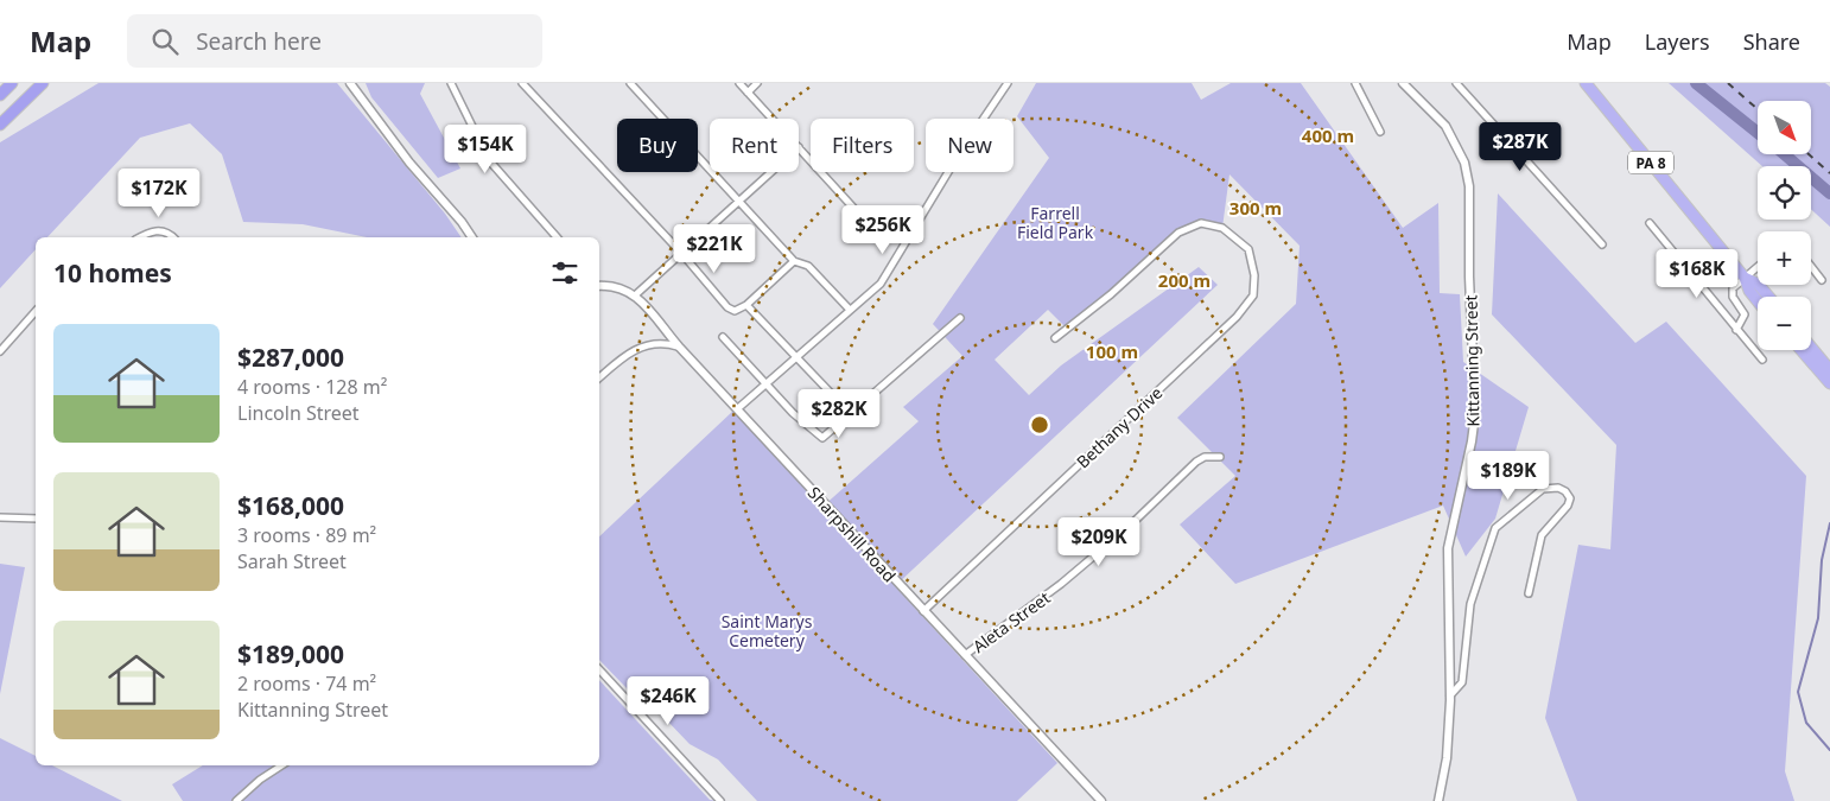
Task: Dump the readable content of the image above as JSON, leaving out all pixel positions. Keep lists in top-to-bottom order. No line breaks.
{"streets":{"highway":["PA 8"],"street":["Kittanning Street","Bethany Drive","Sharpshill Road","Aleta Street"]},"crossings":[["Bethany Drive","Sharpshill Road"],["Sharpshill Road","Aleta Street"]],"parks":["Farrell Field Park","Saint Marys Cemetery"],"north":"bottom right","page":{"header":"Map","search":"Search here","nav":["Map","Layers","Share"],"map_buttons":["+","−"],"chip":["Buy","Rent","Filters","New"],"price":["$287K","$154K","$172K","$256K","$221K","$168K","$282K","$189K","$209K","$246K"],"heading":"10 homes","list":[{"name":"$287,000","note":"4 rooms · 128 m² · Lincoln Street"},{"name":"$168,000","note":"3 rooms · 89 m² · Sarah Street"},{"name":"$189,000","note":"2 rooms · 74 m² · Kittanning Street"}]},"rings":["400 m","300 m","200 m","100 m"]}
